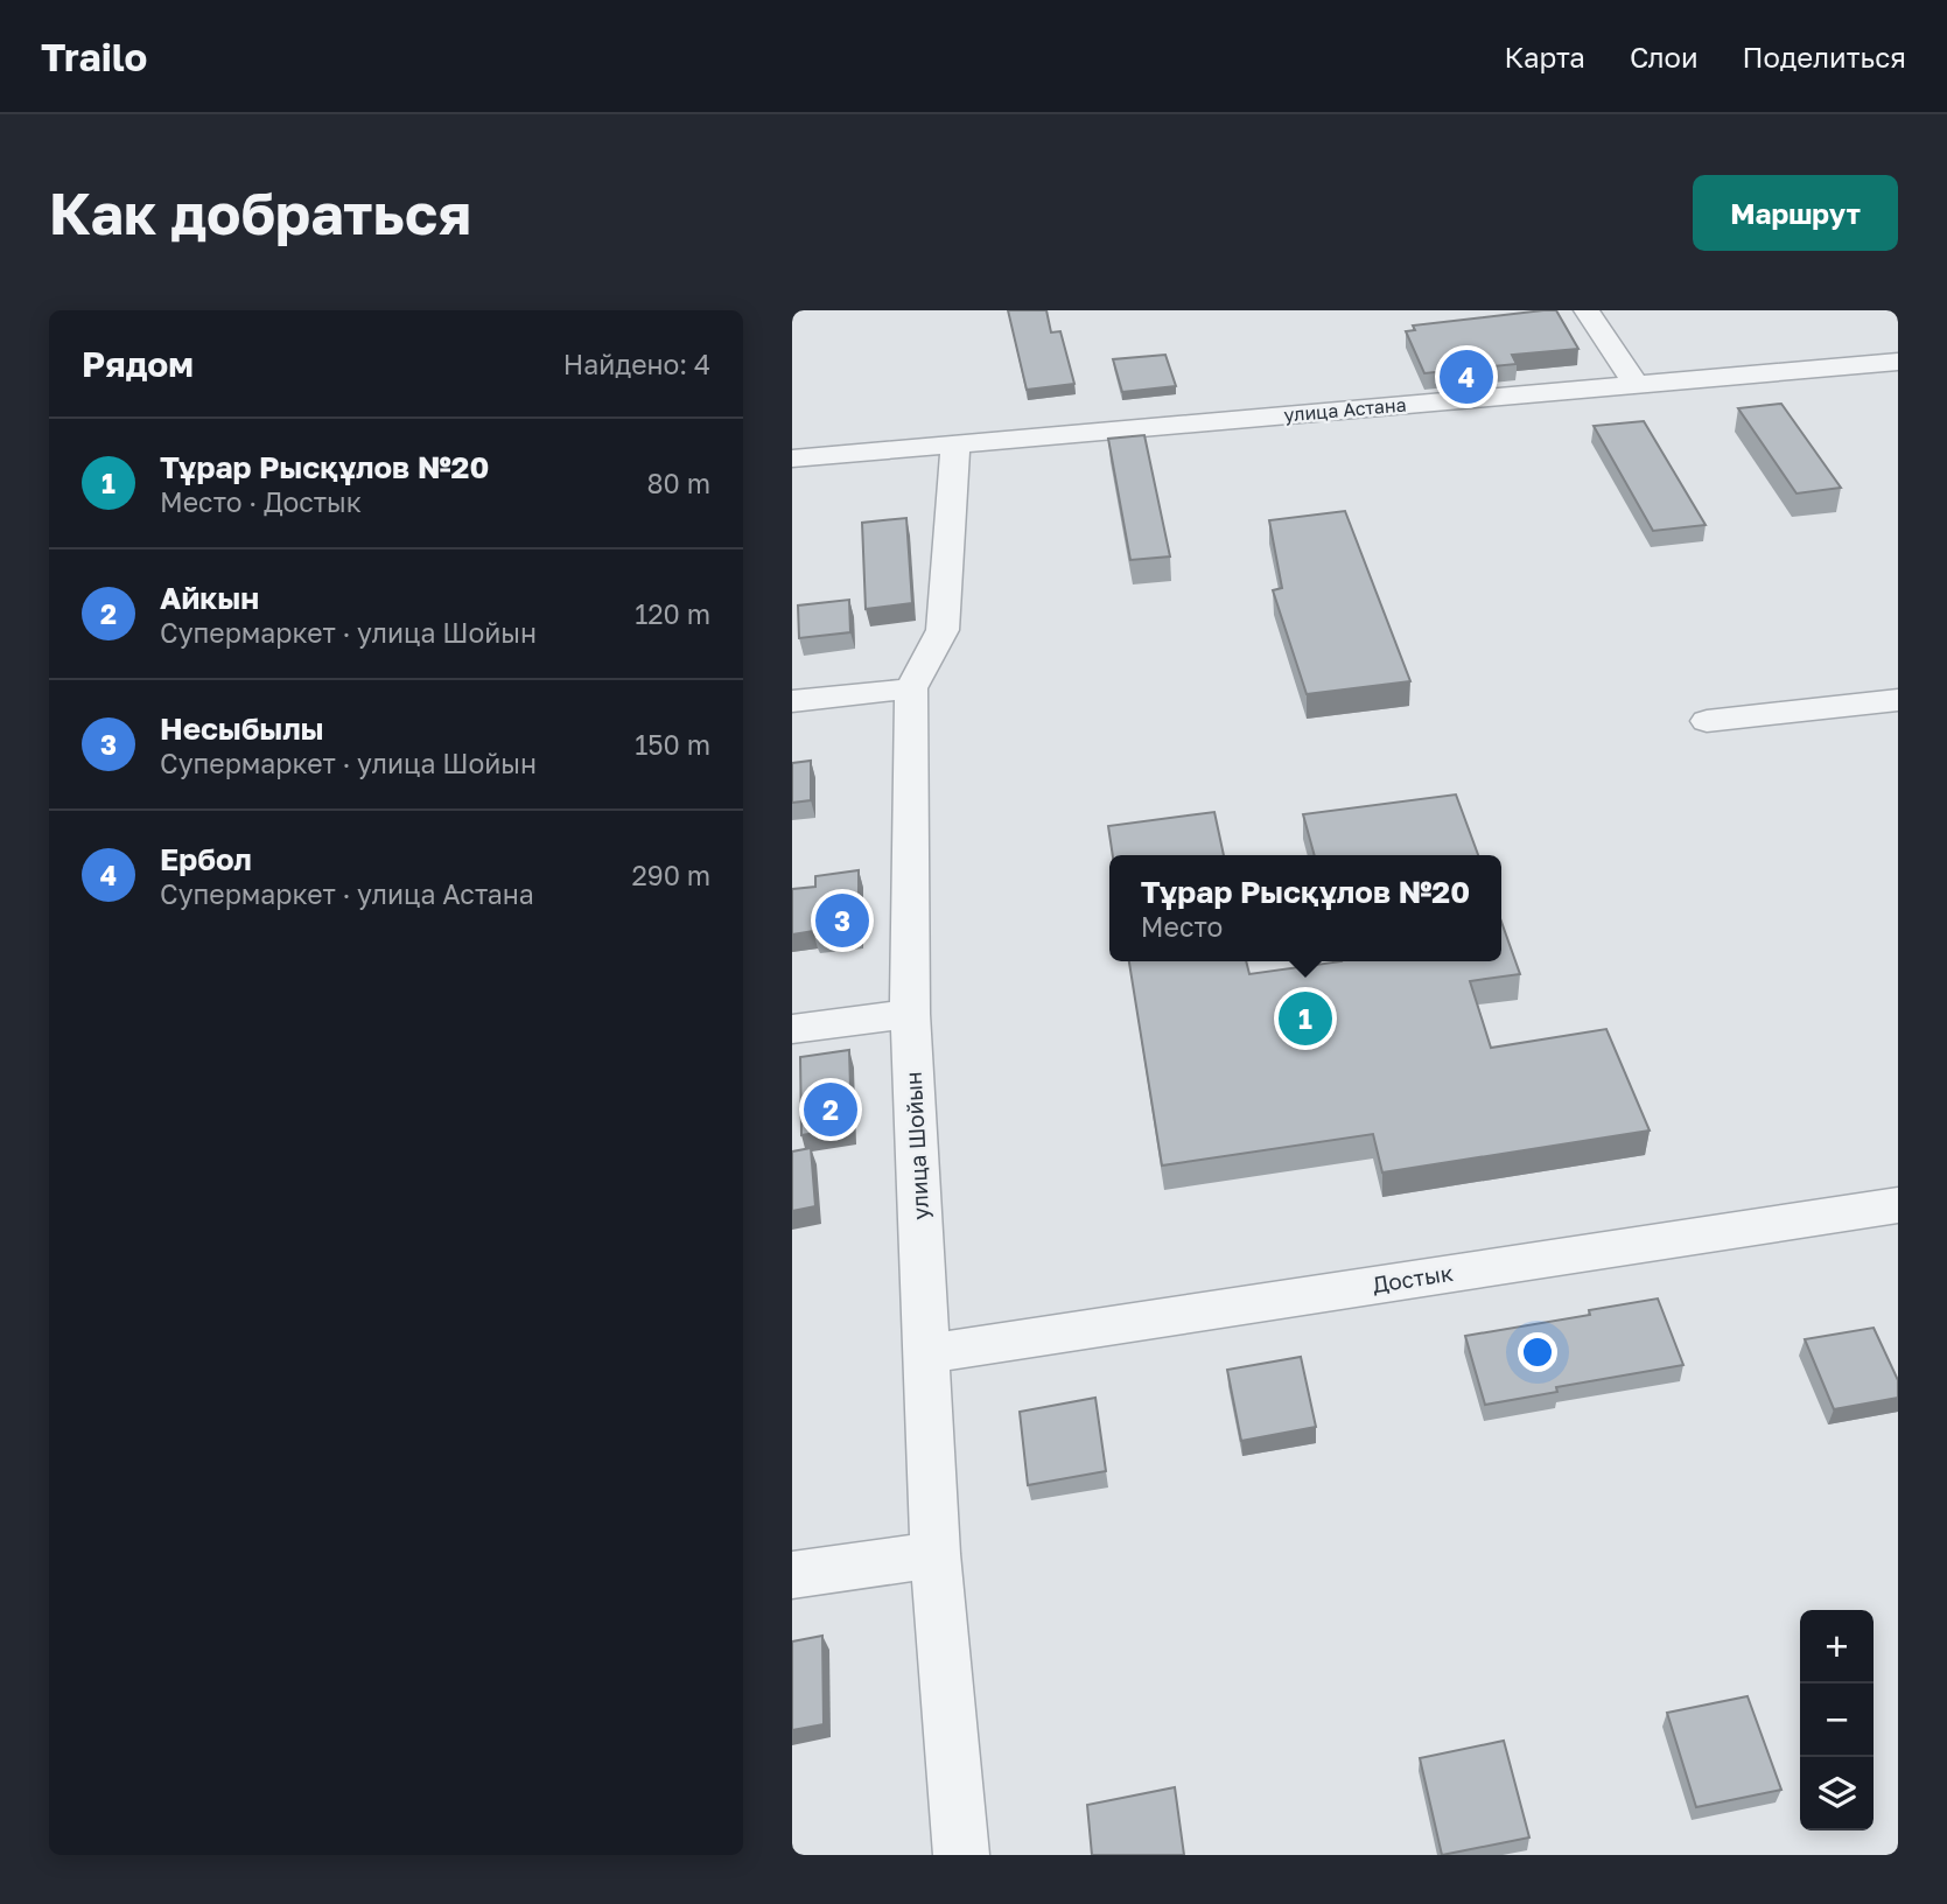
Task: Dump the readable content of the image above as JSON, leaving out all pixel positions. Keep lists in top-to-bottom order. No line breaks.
{"streets":{"street":["улица Астана","улица Шойын","Достык"]},"crossings":[["улица Астана","улица Шойын"],["улица Шойын","Достык"]],"page":{"header":"Trailo","nav":["Карта","Слои","Поделиться"],"buttons":"Маршрут","title":"Как добраться","heading":["Рядом","Найдено: 4"],"pins":["4","3","1","2"],"list":[{"mark":"1","name":"Тұрар Рысқұлов №20","note":"Место · Достык","value":"80 m"},{"mark":"2","name":"Айкын","note":"Супермаркет · улица Шойын","value":"120 m"},{"mark":"3","name":"Несыбылы","note":"Супермаркет · улица Шойын","value":"150 m"},{"mark":"4","name":"Ербол","note":"Супермаркет · улица Астана","value":"290 m"}],"popup":["Тұрар Рысқұлов №20","Место"],"map_buttons":["+","−"]}}
